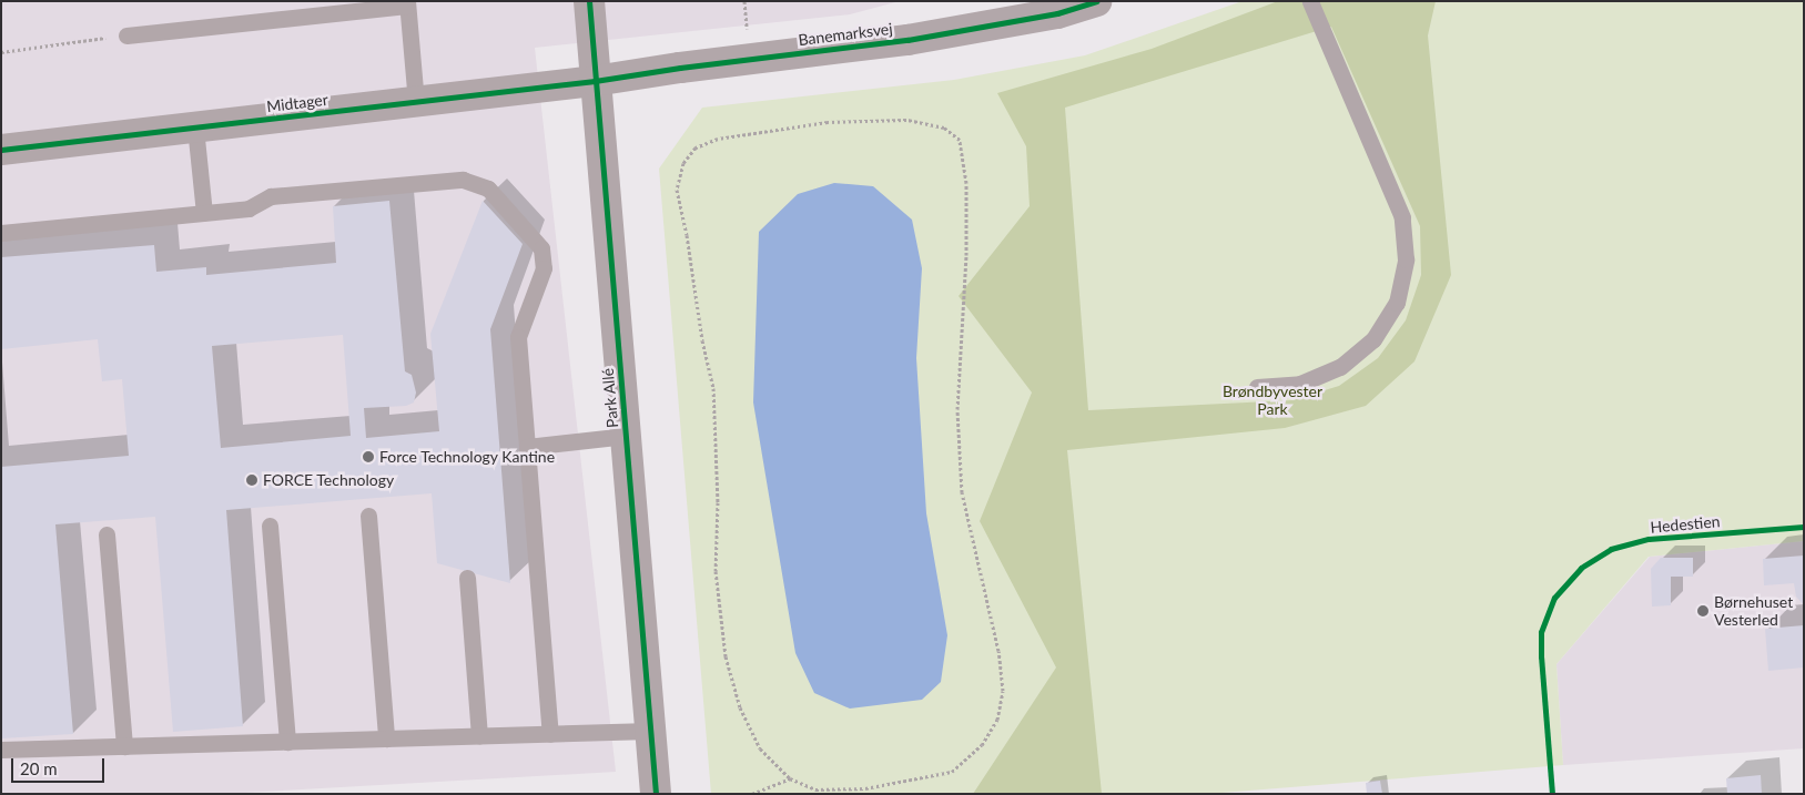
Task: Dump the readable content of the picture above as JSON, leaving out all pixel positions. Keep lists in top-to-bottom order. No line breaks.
{"streets":{"street":["Banemarksvej","Midtager","Park Allé"],"cycle path":["Hedestien"]},"crossings":[["Banemarksvej","Midtager"],["Banemarksvej","Park Allé"],["Midtager","Park Allé"]],"parks":["Brøndbyvester Park"],"places":["Force Technology Kantine","FORCE Technology","Børnehuset Vesterled"],"scale_bar":"20 m"}
